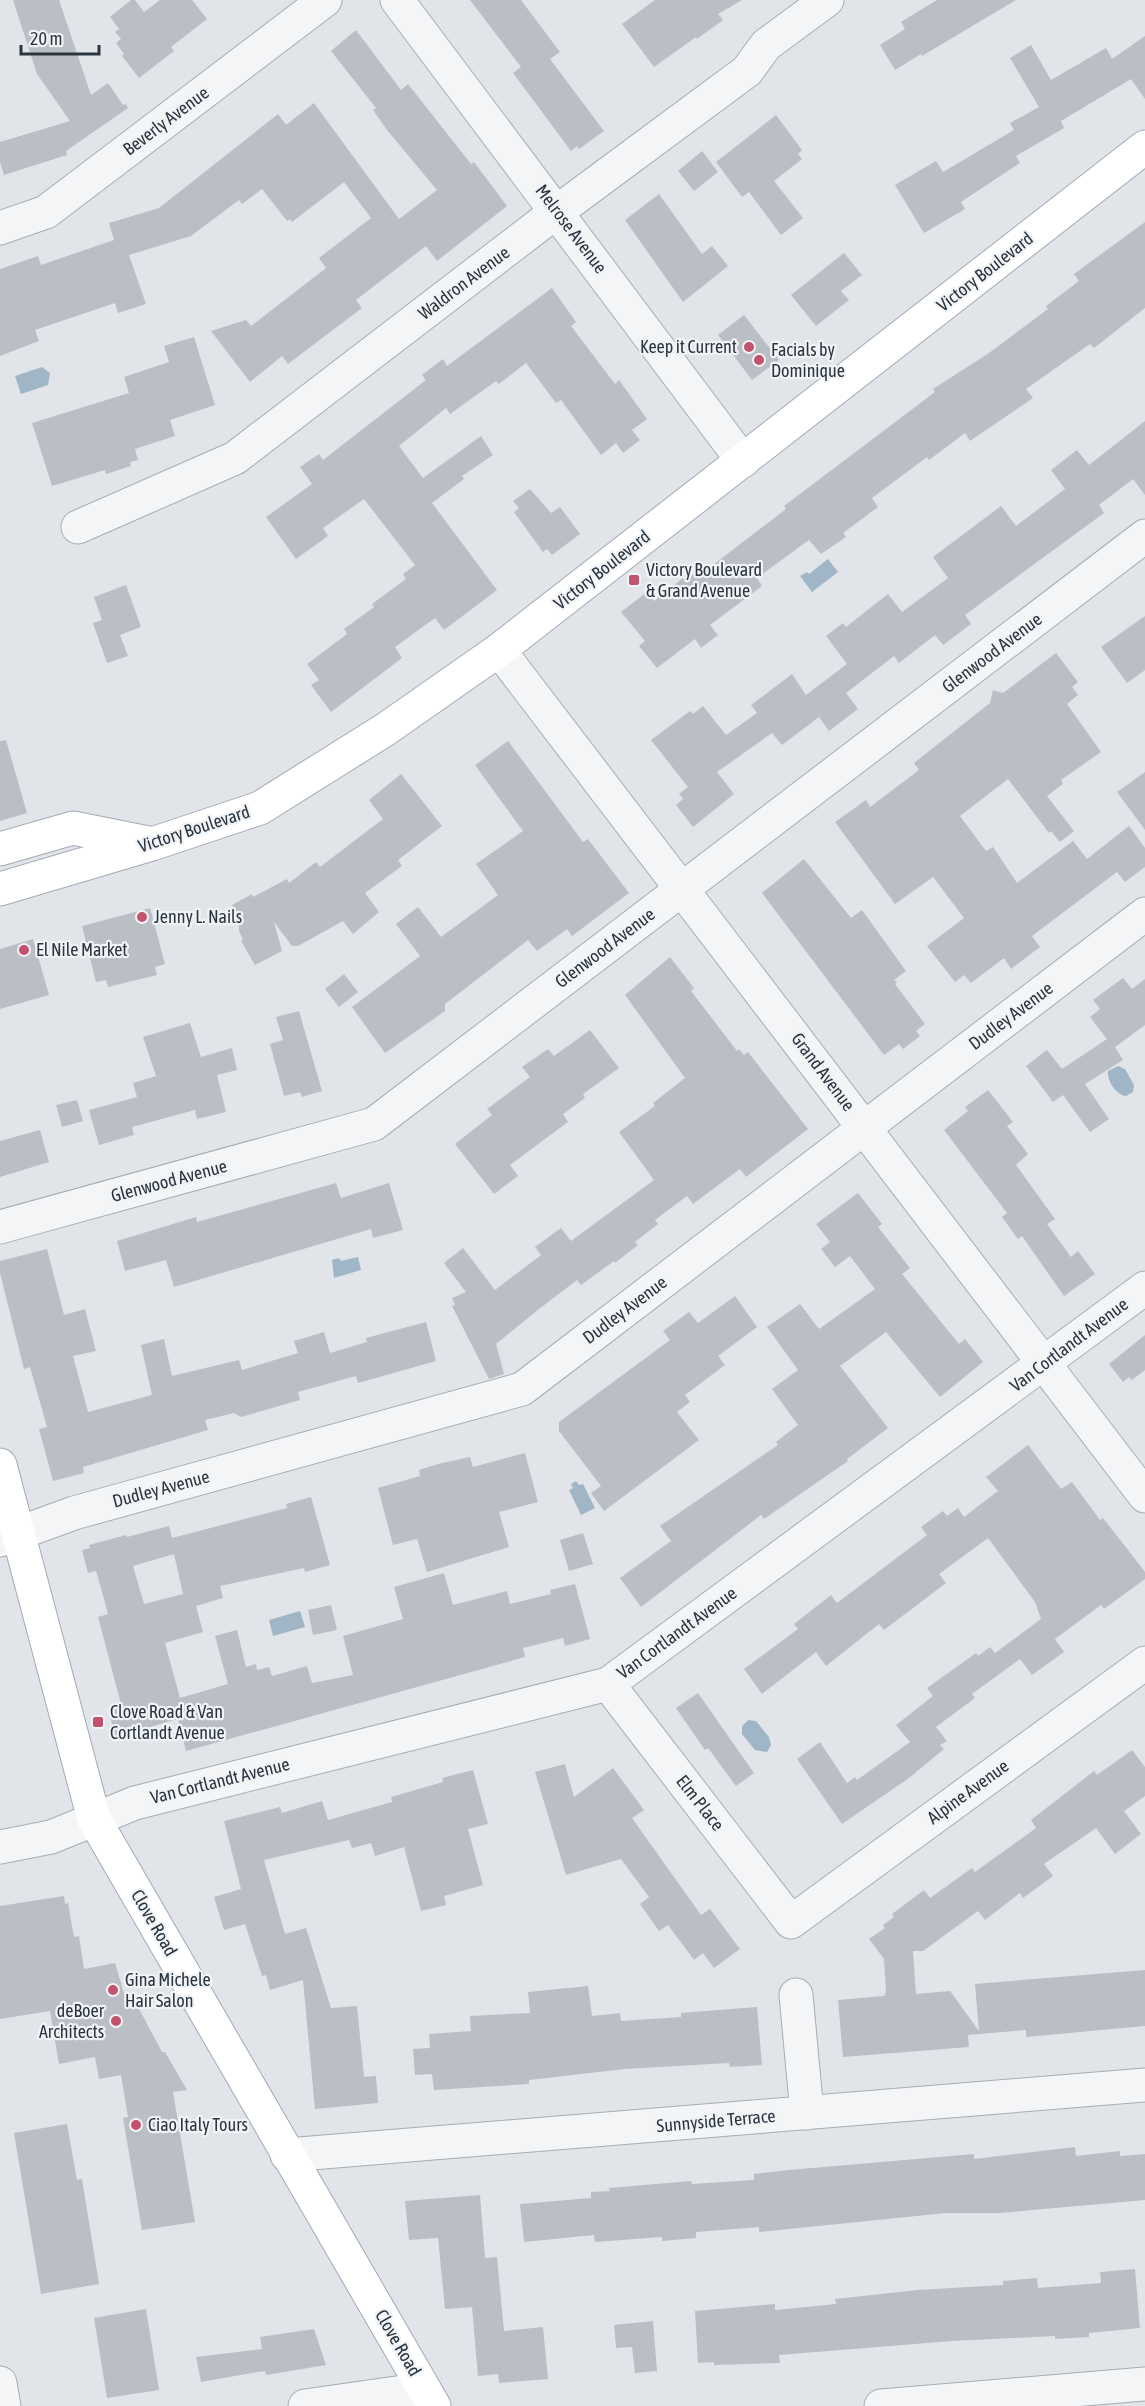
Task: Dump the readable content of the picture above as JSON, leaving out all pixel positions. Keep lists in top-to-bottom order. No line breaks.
{"streets":{"main road":["Victory Boulevard","Clove Road"],"street":["Beverly Avenue","Melrose Avenue","Waldron Avenue","Glenwood Avenue","Dudley Avenue","Grand Avenue","Van Cortlandt Avenue","Alpine Avenue","Elm Place","Sunnyside Terrace"]},"crossings":[["Melrose Avenue","Victory Boulevard"],["Melrose Avenue","Waldron Avenue"],["Victory Boulevard","Grand Avenue"],["Glenwood Avenue","Grand Avenue"],["Dudley Avenue","Grand Avenue"],["Dudley Avenue","Clove Road"],["Grand Avenue","Van Cortlandt Avenue"],["Van Cortlandt Avenue","Elm Place"],["Van Cortlandt Avenue","Clove Road"],["Alpine Avenue","Elm Place"],["Clove Road","Sunnyside Terrace"]],"places":{"other":["Keep it Current","Facials by Dominique","Jenny L. Nails","El Nile Market","Gina Michele Hair Salon","deBoer Architects","Ciao Italy Tours"],"transit":["Victory Boulevard & Grand Avenue","Clove Road & Van Cortlandt Avenue"]},"scale_bar":"20 m"}
